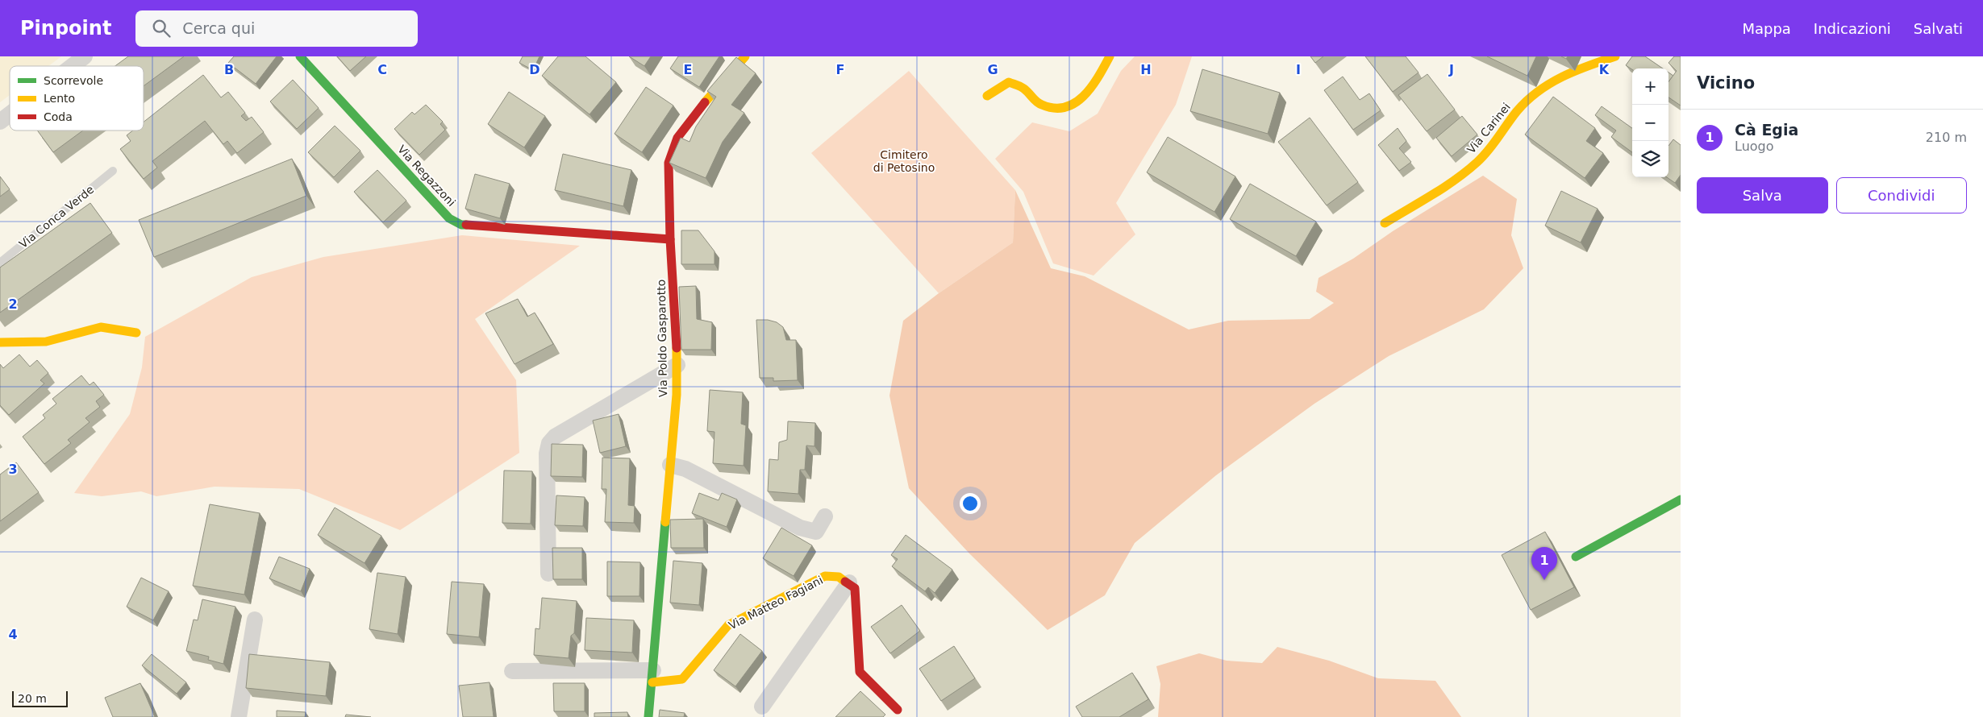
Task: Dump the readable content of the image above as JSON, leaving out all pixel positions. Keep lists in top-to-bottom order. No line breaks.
{"streets":{"street":["Via Carinei","Via Regazzoni","Via Poldo Gasparotto","Via Matteo Fagiani"],"lane":["Via Conca Verde"]},"crossings":[["Via Regazzoni","Via Poldo Gasparotto"],["Via Poldo Gasparotto","Via Matteo Fagiani"]],"parks":["Cimitero di Petosino"],"legend":["Scorrevole","Lento","Coda"],"scale_bar":"20 m","page":{"header":"Pinpoint","search":"Cerca qui","nav":["Mappa","Indicazioni","Salvati"],"heading":"Vicino","map_buttons":["+","−"],"list":[{"mark":"1","name":"Cà Egia","note":"Luogo","value":"210 m"}],"buttons":["Salva","Condividi"],"pins":"1","scale":"20 m"},"grid":{"columns":["B","C","D","E","F","G","H","I","J","K"],"rows":["2","3","4"]}}
